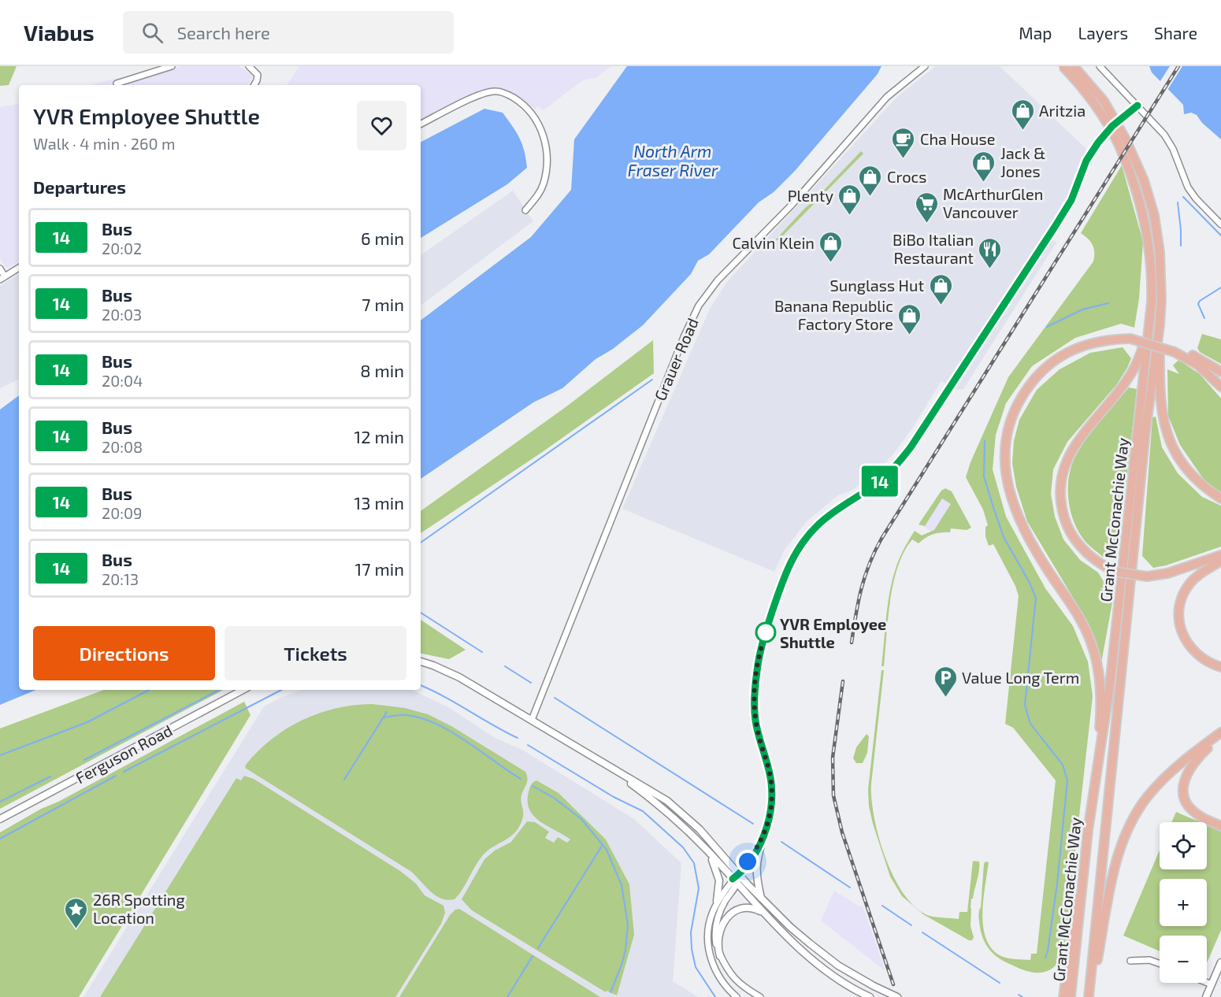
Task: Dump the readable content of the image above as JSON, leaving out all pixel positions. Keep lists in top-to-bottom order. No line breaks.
{"streets":{"main road":["Grant McConachie Way"],"street":["Grauer Road","Ferguson Road"]},"water":["North Arm Fraser River"],"places":{"shop":["Aritzia","Jack & Jones","Crocs","Plenty","Calvin Klein","Sunglass Hut","Banana Republic Factory Store"],"cafe":["Cha House"],"supermarket":["McArthurGlen Vancouver"],"restaurant":["BiBo Italian Restaurant"],"other":["YVR Employee Shuttle"],"parking":["Value Long Term"],"place":["26R Spotting Location"]},"lines":["bus line 14"],"page":{"header":"Viabus","search":"Search here","nav":["Map","Layers","Share"],"on_map":"14","heading":[["YVR Employee Shuttle","Walk · 4 min · 260 m"],"Departures"],"list":[{"mark":"14","name":"Bus","note":"20:02","value":"6 min"},{"mark":"14","name":"Bus","note":"20:03","value":"7 min"},{"mark":"14","name":"Bus","note":"20:04","value":"8 min"},{"mark":"14","name":"Bus","note":"20:08","value":"12 min"},{"mark":"14","name":"Bus","note":"20:09","value":"13 min"},{"mark":"14","name":"Bus","note":"20:13","value":"17 min"}],"buttons":["Directions","Tickets"],"map_buttons":["+","−"]}}
